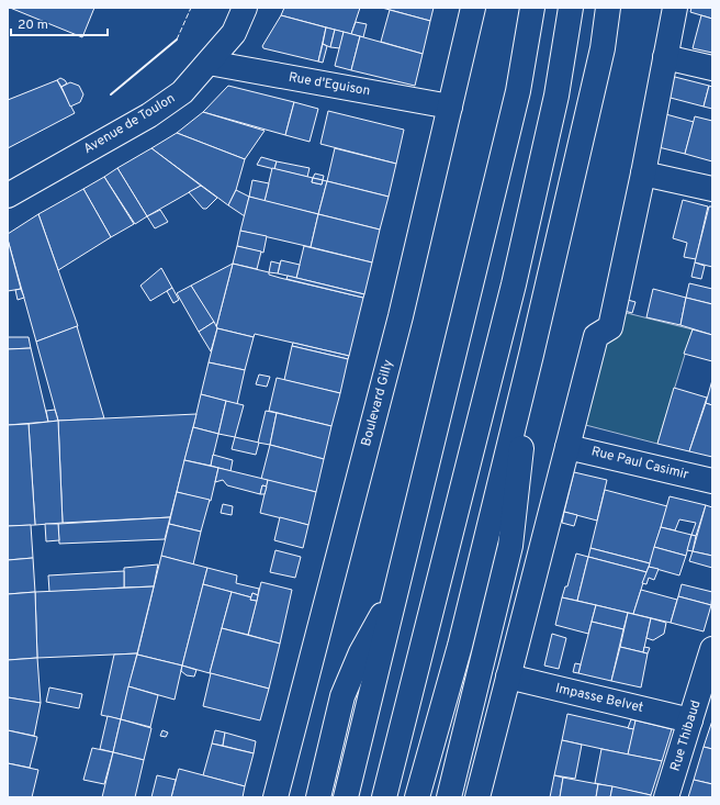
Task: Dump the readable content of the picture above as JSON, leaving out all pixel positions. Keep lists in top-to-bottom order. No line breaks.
{"streets":{"main road":["Rue d'Eguison","Avenue de Toulon","Boulevard Gilly","Rue Paul Casimir","Impasse Belvet","Rue Thibaud"]},"crossings":[["Rue d'Eguison","Avenue de Toulon"],["Rue d'Eguison","Boulevard Gilly"],["Impasse Belvet","Rue Thibaud"]],"scale_bar":"20 m"}
